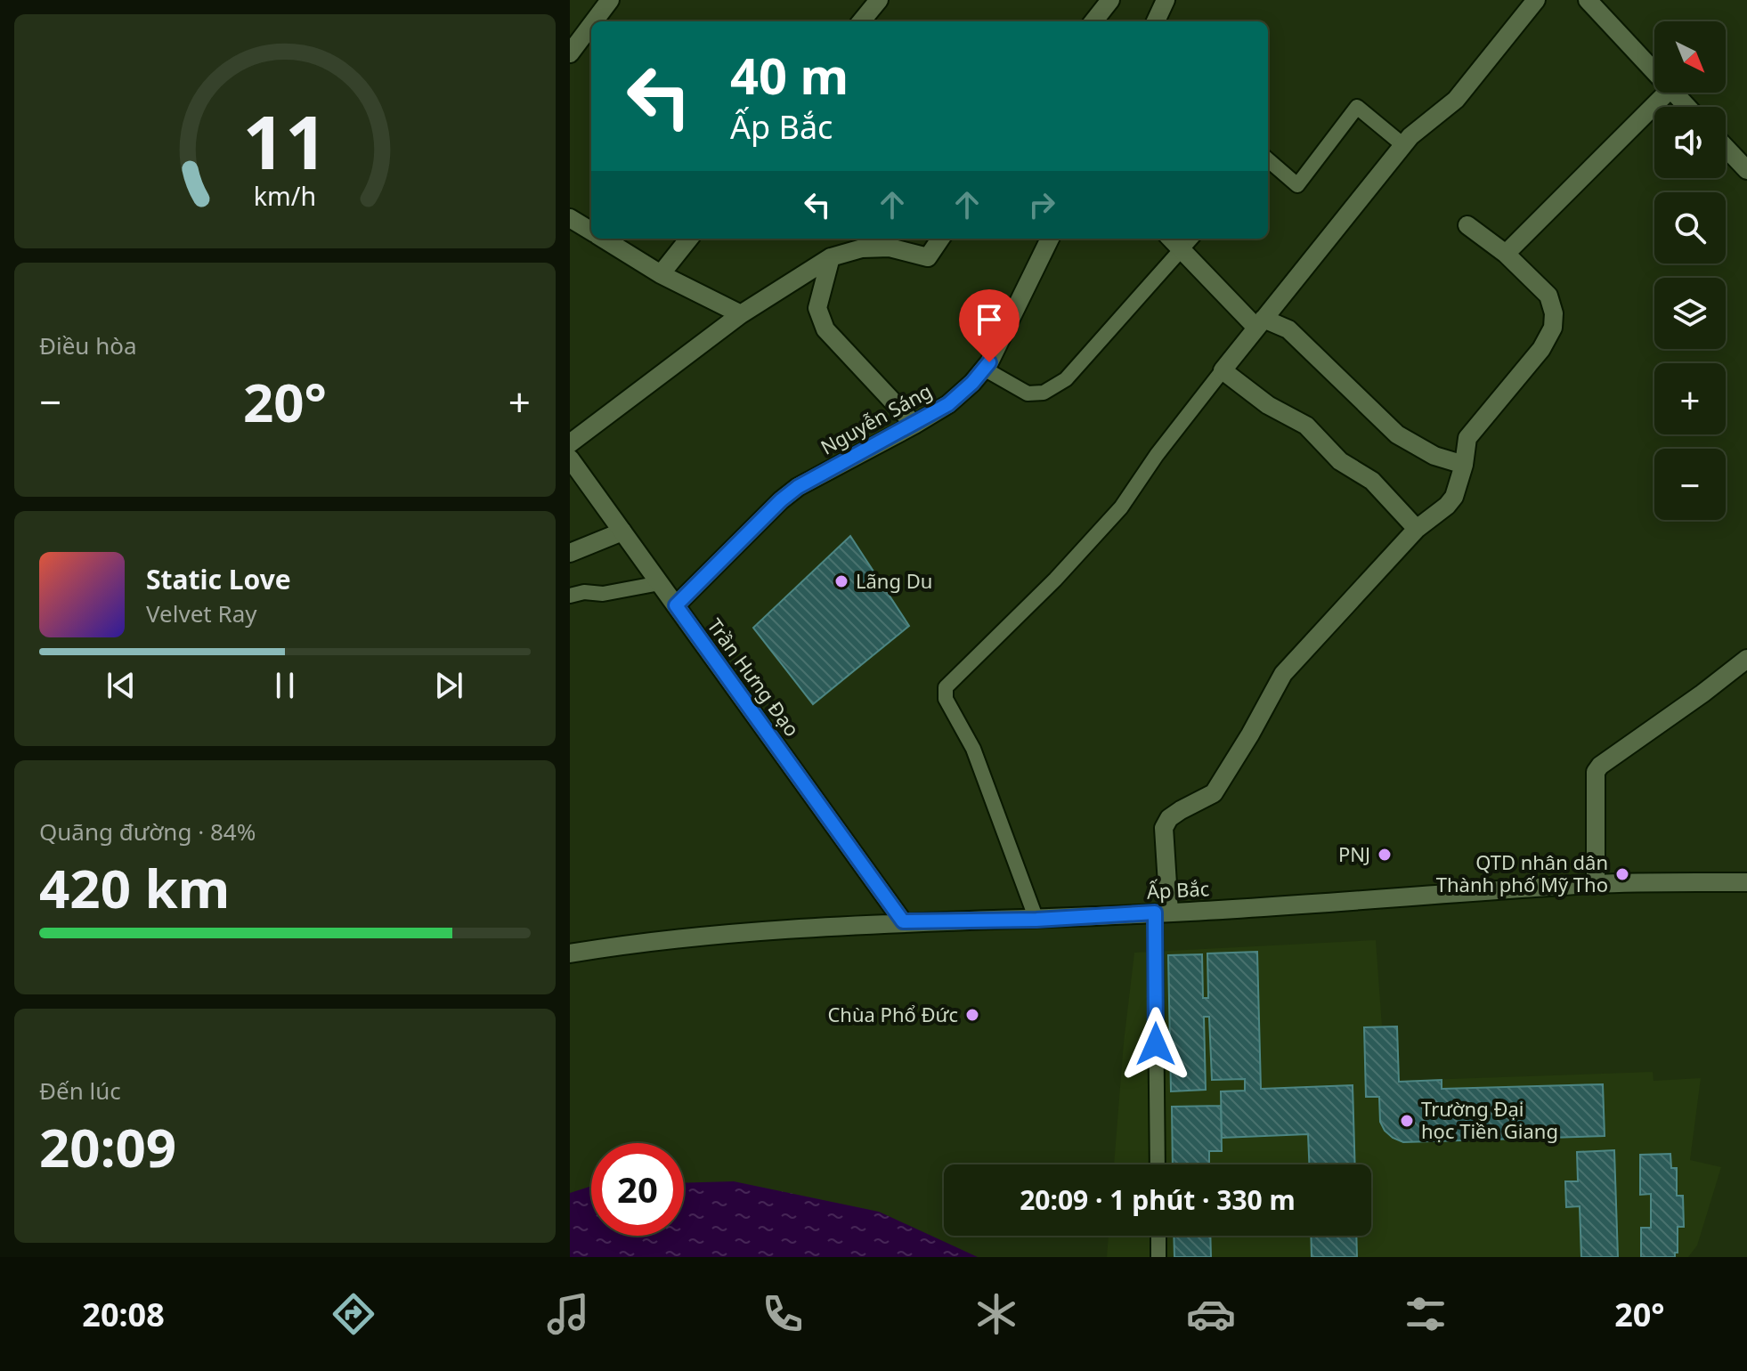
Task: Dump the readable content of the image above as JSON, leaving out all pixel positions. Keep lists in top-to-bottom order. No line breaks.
{"streets":{"street":["Nguyễn Sáng","Trần Hưng Đạo","Ấp Bắc"]},"crossings":[["Nguyễn Sáng","Trần Hưng Đạo"],["Trần Hưng Đạo","Ấp Bắc"]],"places":["Lãng Du","PNJ","QTD nhân dân Thành phố Mỹ Tho","Chùa Phổ Đức","Trường Đại học Tiền Giang"],"north":"bottom right","page":{"map_buttons":["+","−"],"turn":["40 m","Ấp Bắc"],"tile":["Điều hòa",["Quãng đường · 84%","420 km"],["Đến lúc","20:09"]],"heat":["−","20°","+"],"song":["Static Love","Velvet Ray"],"limit":"20","trip":"20:09 · 1 phút · 330 m","tabs":["20:08","20°"],"gauge":["11","km/h"]}}
